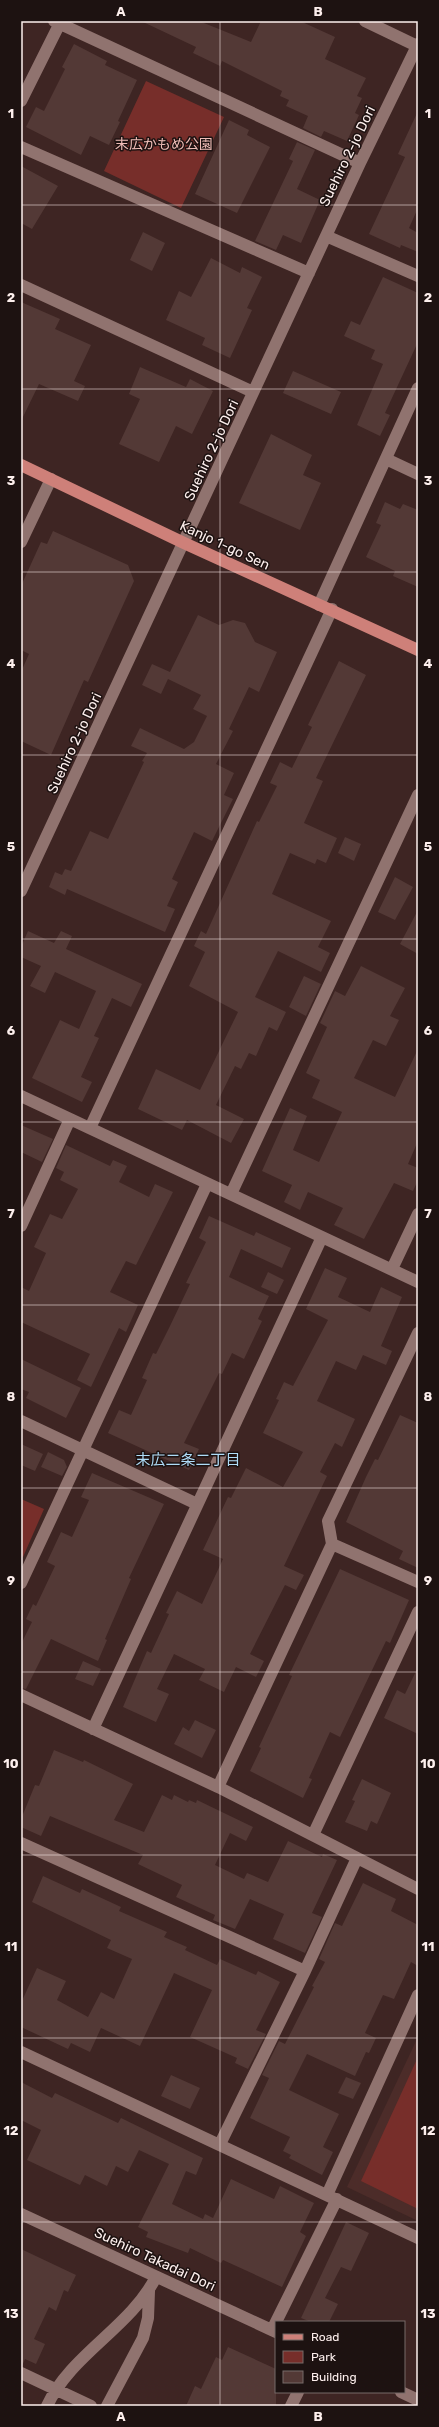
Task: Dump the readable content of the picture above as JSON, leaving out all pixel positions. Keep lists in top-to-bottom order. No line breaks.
{"streets":{"main road":["Kanjo 1-go Sen"],"street":["Suehiro 2-jo Dori","Suehiro Takadai Dori"]},"crossings":[["Suehiro 2-jo Dori","Kanjo 1-go Sen"]],"districts":["末広二条二丁目"],"parks":["末広かもめ公園"],"legend":["Road","Park","Building"],"grid":{"columns":["A","B"],"rows":["1","2","3","4","5","6","7","8","9","10","11","12","13"]}}
